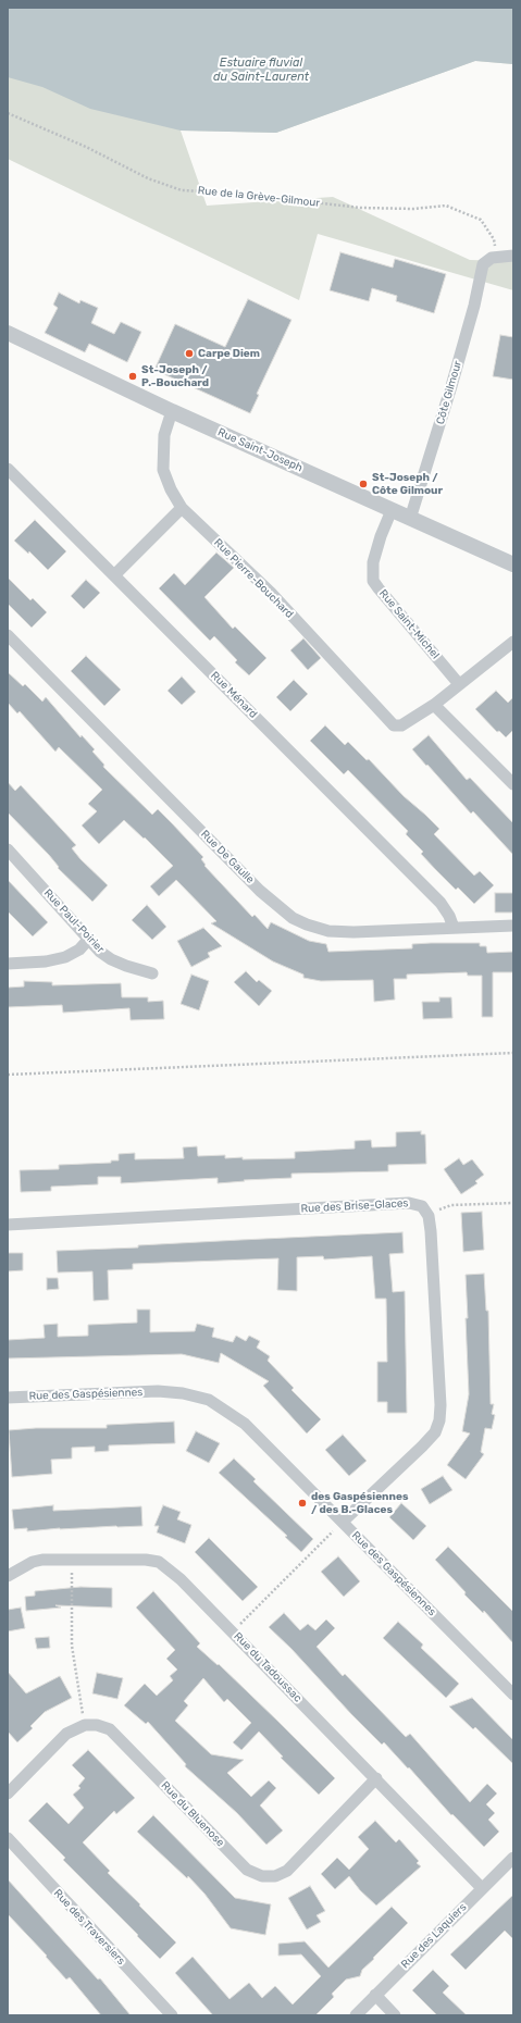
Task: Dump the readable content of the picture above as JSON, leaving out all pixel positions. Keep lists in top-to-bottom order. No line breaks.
{"streets":{"street":["Côte Gilmour","Rue Saint-Joseph","Rue Pierre-Bouchard","Rue Saint-Michel","Rue Ménard","Rue De Gaulle","Rue Paul-Poirier","Rue des Brise-Glaces","Rue des Gaspésiennes","Rue du Tadoussac","Rue du Bluenose","Rue des Traversiers","Rue des Laquiers"],"path":["Rue de la Grève-Gilmour"]},"crossings":[["Rue de la Grève-Gilmour","Côte Gilmour"],["Côte Gilmour","Rue Saint-Joseph"],["Rue Saint-Joseph","Rue Pierre-Bouchard"],["Rue Saint-Joseph","Rue Saint-Michel"],["Rue Ménard","Rue De Gaulle"],["Rue du Tadoussac","Rue du Bluenose"],["Rue du Tadoussac","Rue des Laquiers"]],"water":["Estuaire fluvial du Saint-Laurent"],"places":["Carpe Diem","St-Joseph / P.-Bouchard","St-Joseph / Côte Gilmour","des Gaspésiennes / des B.-Glaces"]}
